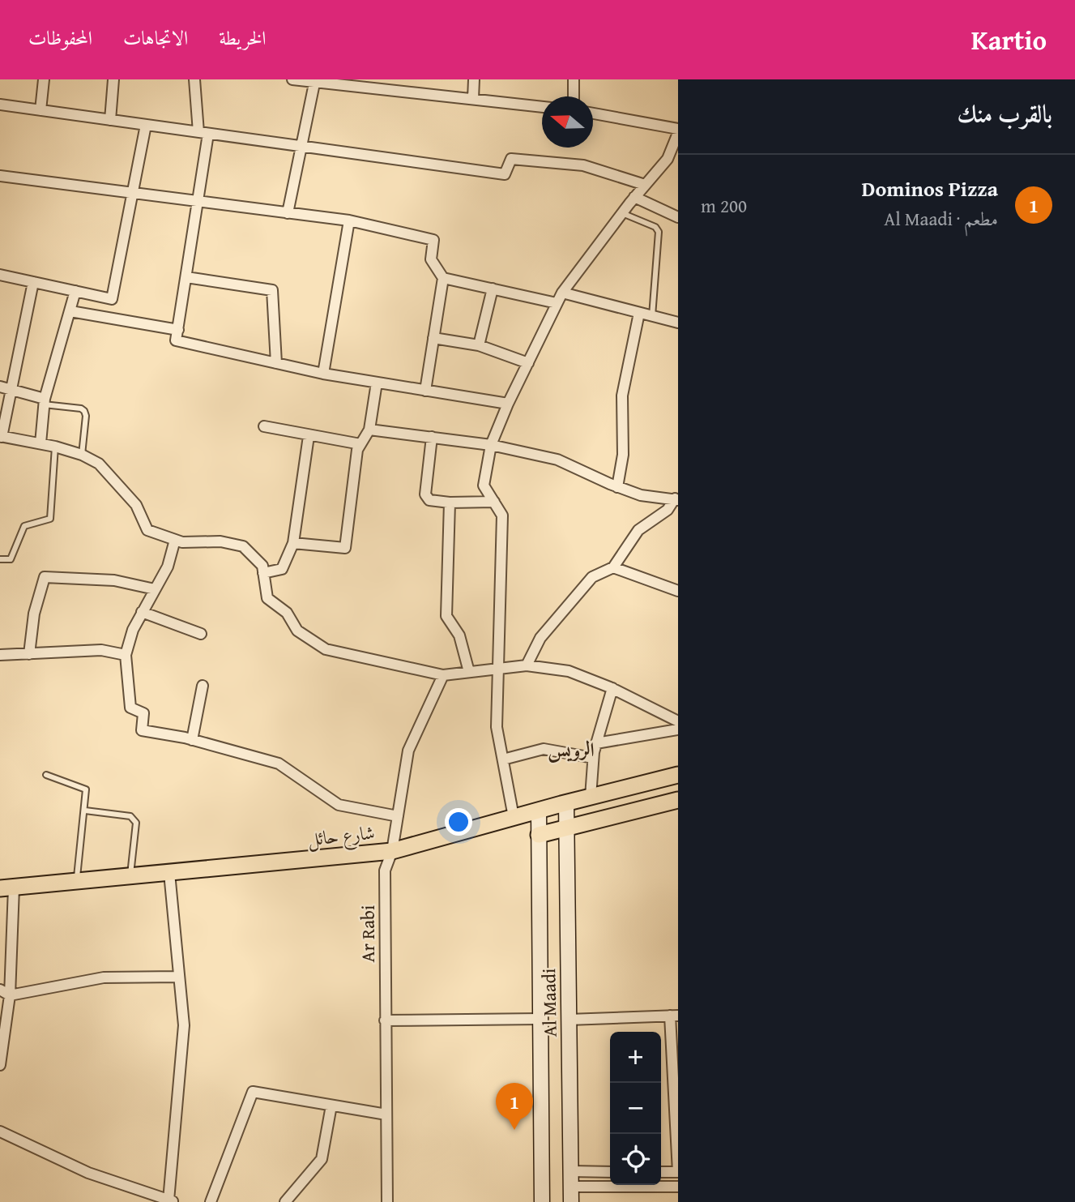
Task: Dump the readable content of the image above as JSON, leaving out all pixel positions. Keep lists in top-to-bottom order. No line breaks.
{"streets":{"main road":["شارع حائل"],"street":["Ar Rabi","Al Maadi"]},"crossings":[["شارع حائل","Ar Rabi"],["شارع حائل","Al Maadi"]],"districts":["الرويس"],"north":"left","page":{"header":"Kartio","nav":["الخريطة","الاتجاهات","المحفوظات"],"heading":"بالقرب منك","list":[{"mark":"1","name":"Dominos Pizza","note":"مطعم · Al Maadi","value":"200 m"}],"map_buttons":["+","−"],"pins":"1"}}
